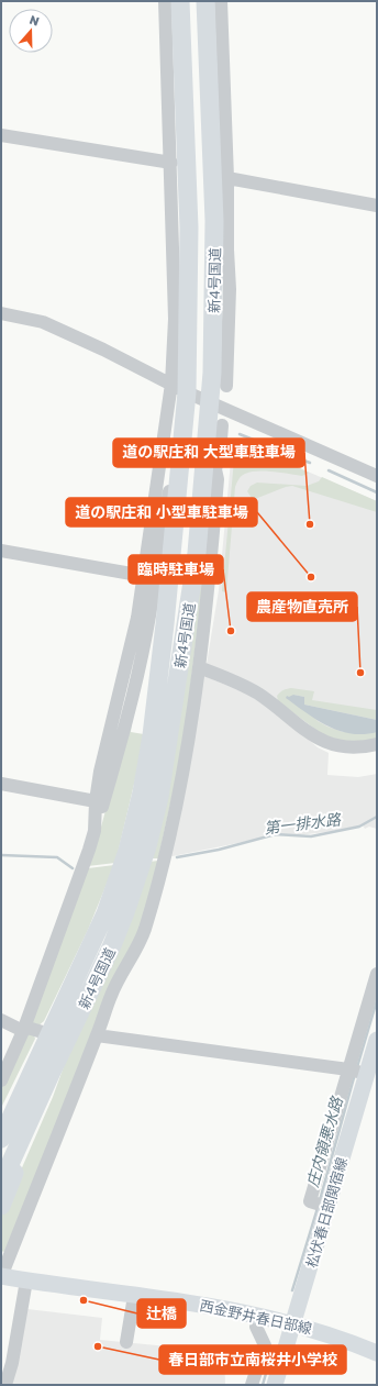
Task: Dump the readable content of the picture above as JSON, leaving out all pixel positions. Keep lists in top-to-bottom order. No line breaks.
{"streets":{"highway":["新4号国道"],"main road":["松伏春日部関宿線","西金野井春日部線"]},"crossings":[["松伏春日部関宿線","西金野井春日部線"]],"water":["第一排水路","庄内領悪水路"],"places":["道の駅庄和 大型車駐車場","道の駅庄和 小型車駐車場","臨時駐車場","農産物直売所","辻橋","春日部市立南桜井小学校"],"north":"top"}
